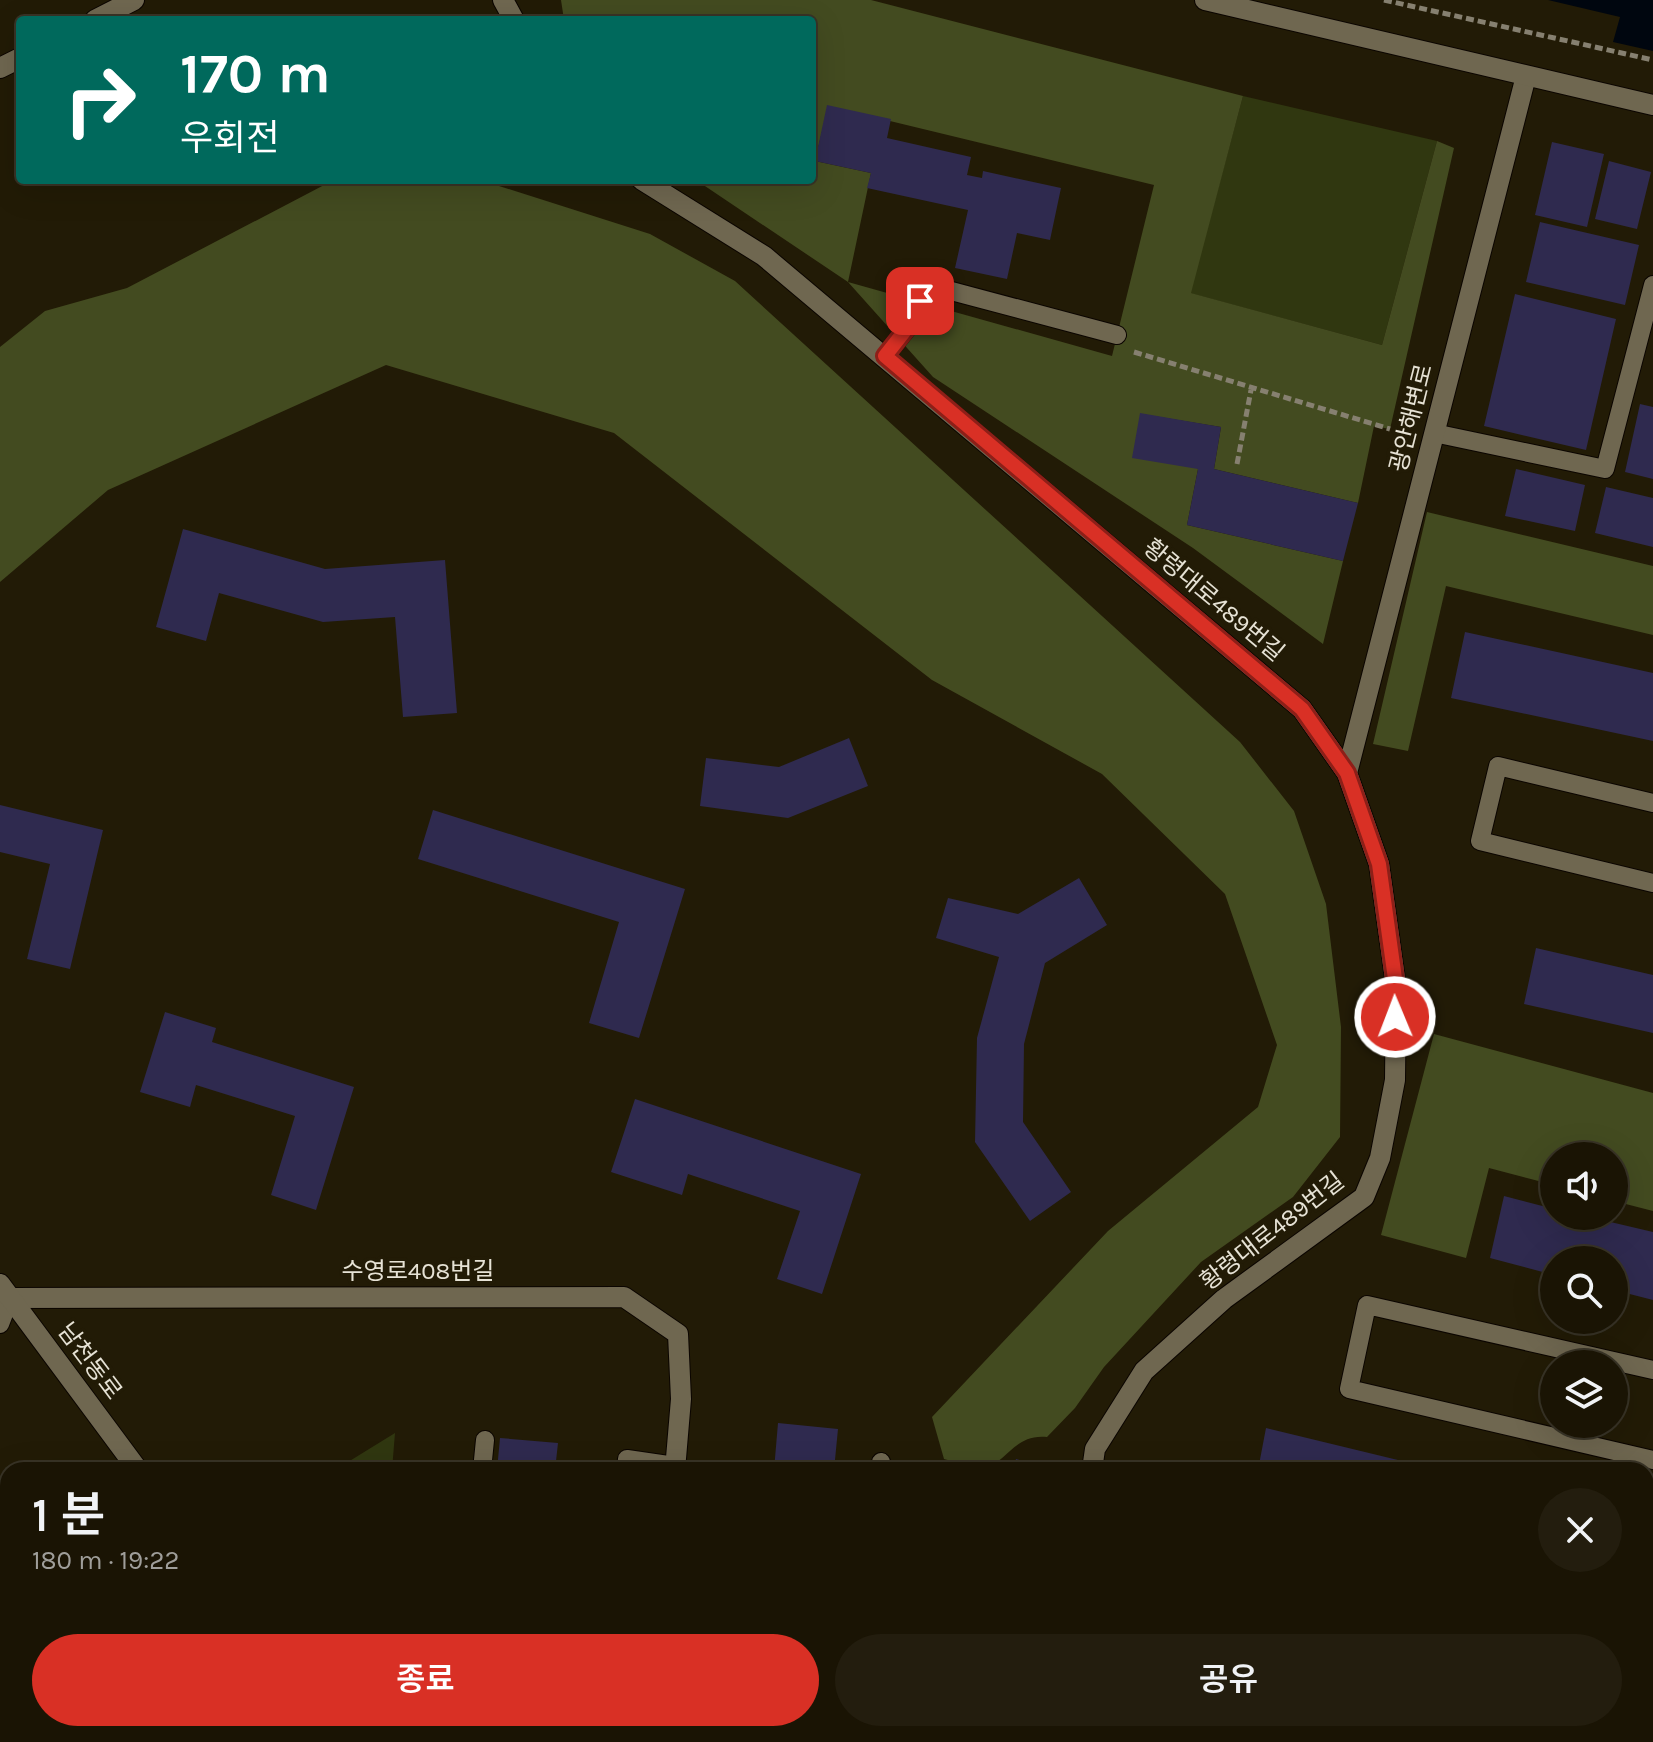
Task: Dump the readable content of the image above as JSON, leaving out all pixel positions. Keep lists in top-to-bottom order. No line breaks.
{"streets":{"street":["광안해변로","황령대로489번길","수영로408번길","남천동로"]},"crossings":[["광안해변로","황령대로489번길"],["수영로408번길","남천동로"]],"page":{"turn":["170 m","우회전"],"heading":["1 분","180 m · 19:22"],"buttons":["종료","공유"]}}
